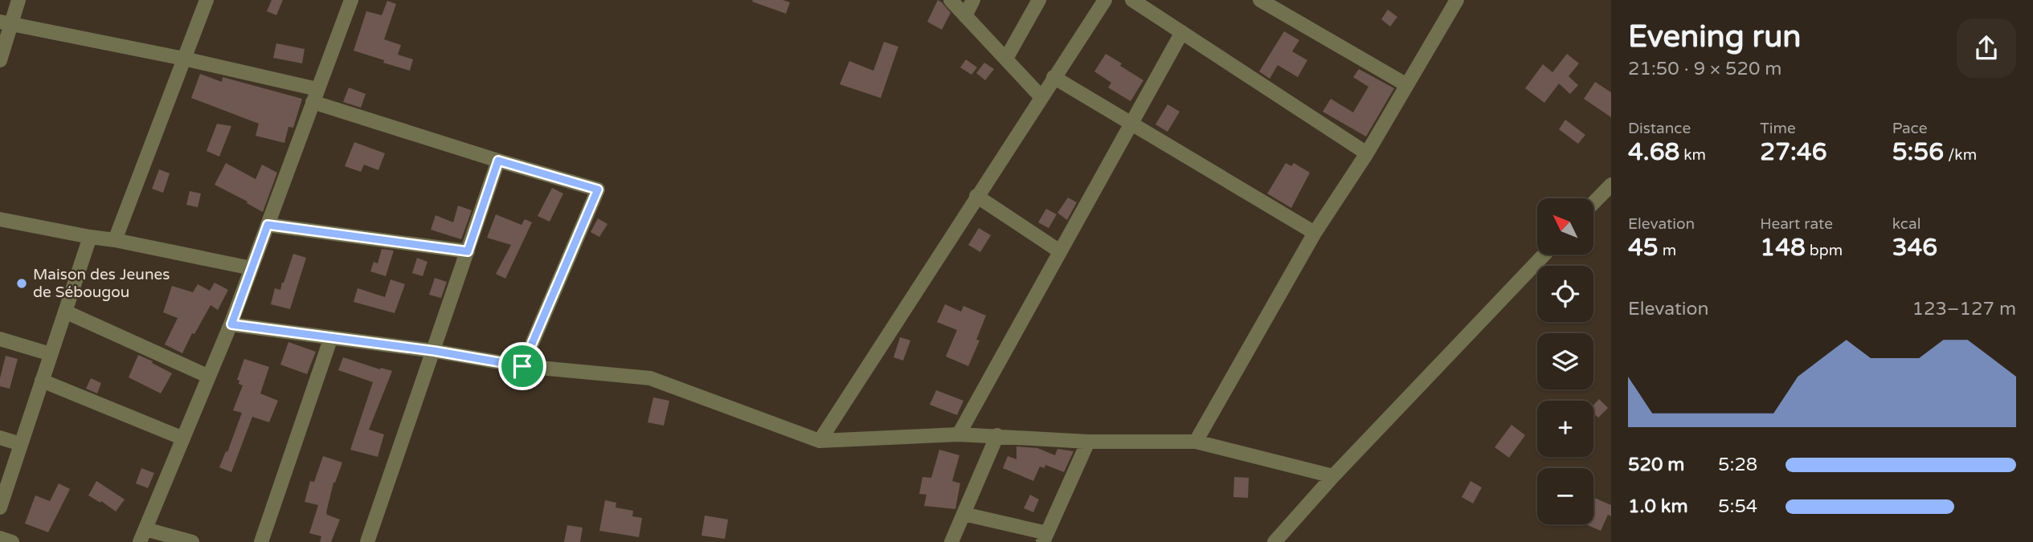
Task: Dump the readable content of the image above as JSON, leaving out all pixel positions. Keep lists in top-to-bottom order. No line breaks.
{"places":["Maison des Jeunes de Sébougou"],"north":"top left","page":{"heading":["Evening run","21:50 · 9 × 520 m"],"stats":[["Distance","4.68 km"],["Time","27:46"],["Pace","5:56 /km"],["Elevation","45 m"],["Heart rate","148 bpm"],["kcal","346"]],"map_buttons":["+","−"],"chart":["Elevation","123–127 m"],"list":[{"name":"520 m","note":"5:28"},{"name":"1.0 km","note":"5:54"}]}}
